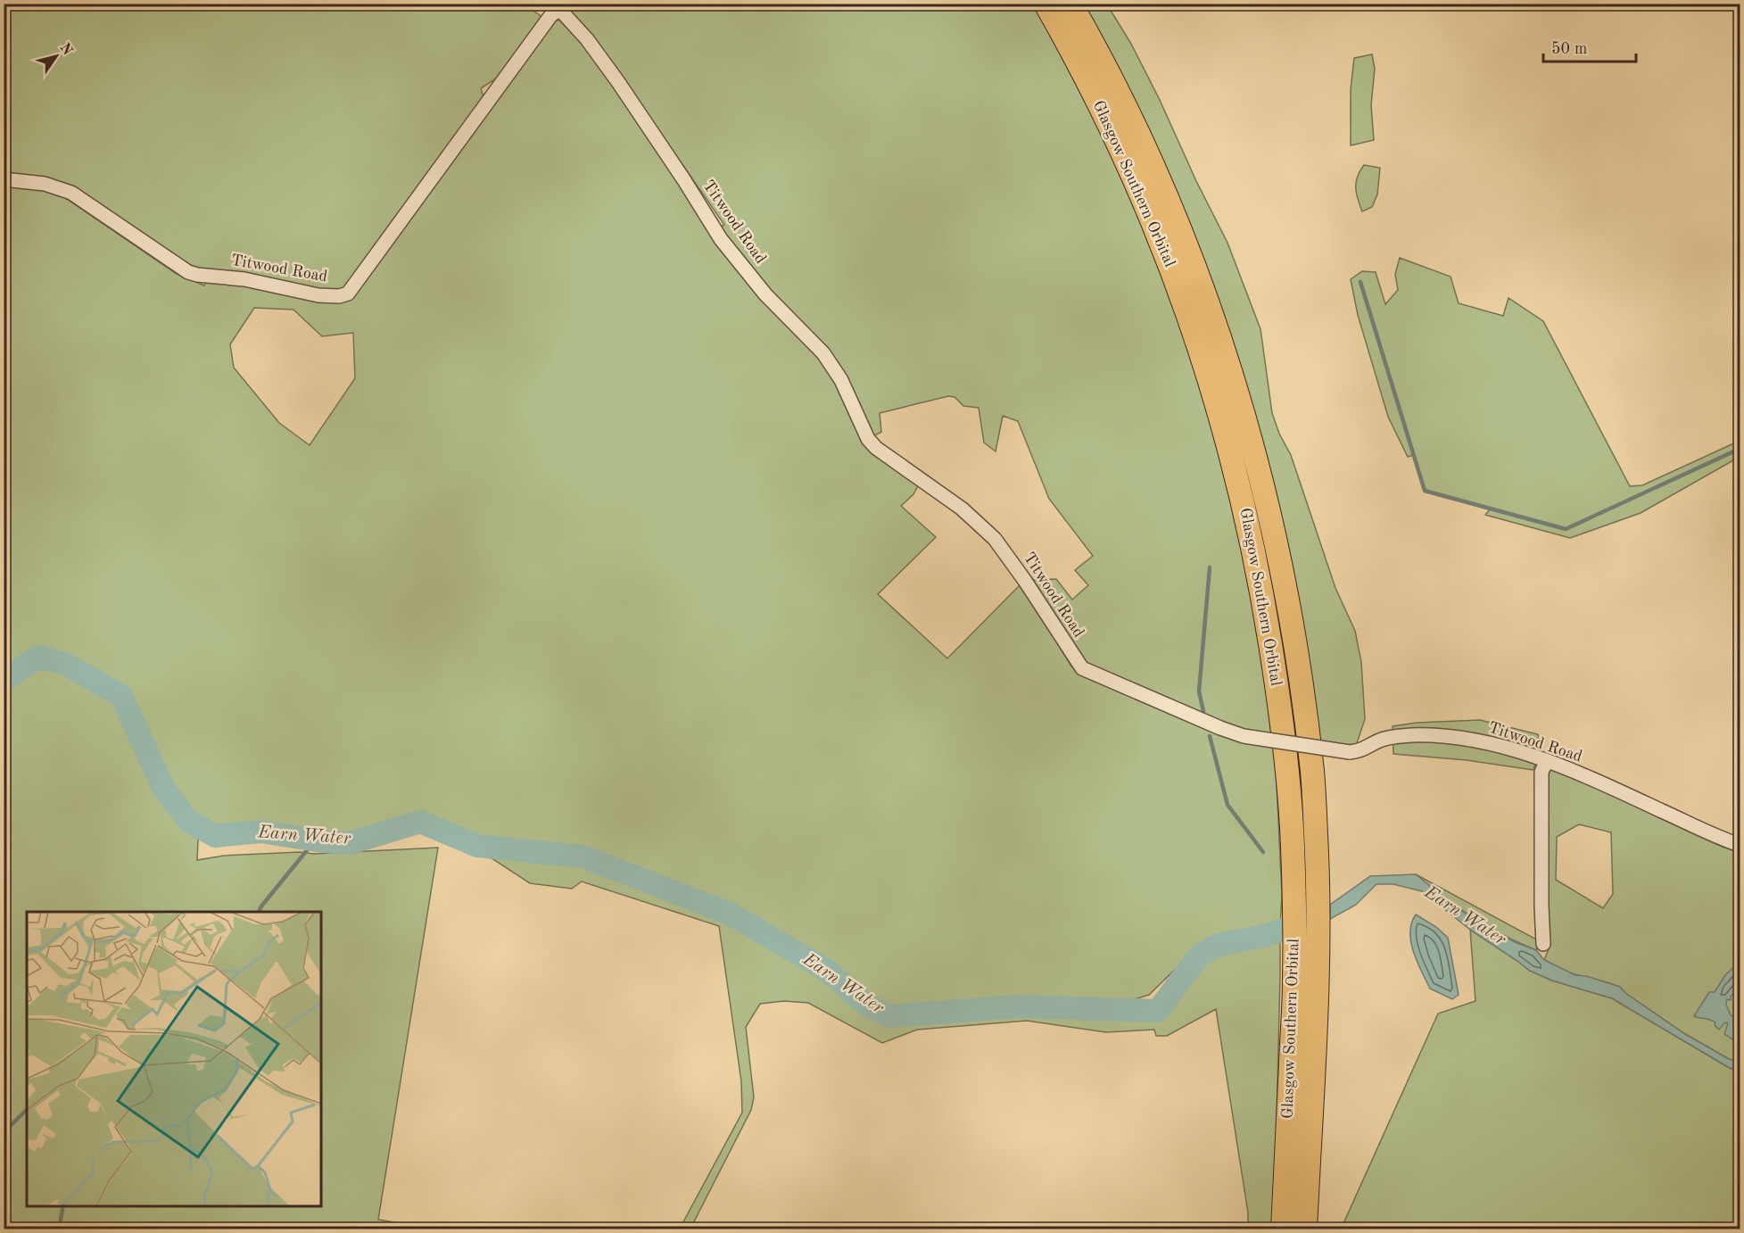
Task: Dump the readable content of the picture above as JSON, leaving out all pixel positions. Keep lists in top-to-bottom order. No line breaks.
{"streets":{"highway":["Glasgow Southern Orbital"],"street":["Titwood Road"]},"water":["Earn Water"],"scale_bar":"50 m","north":"top right"}
